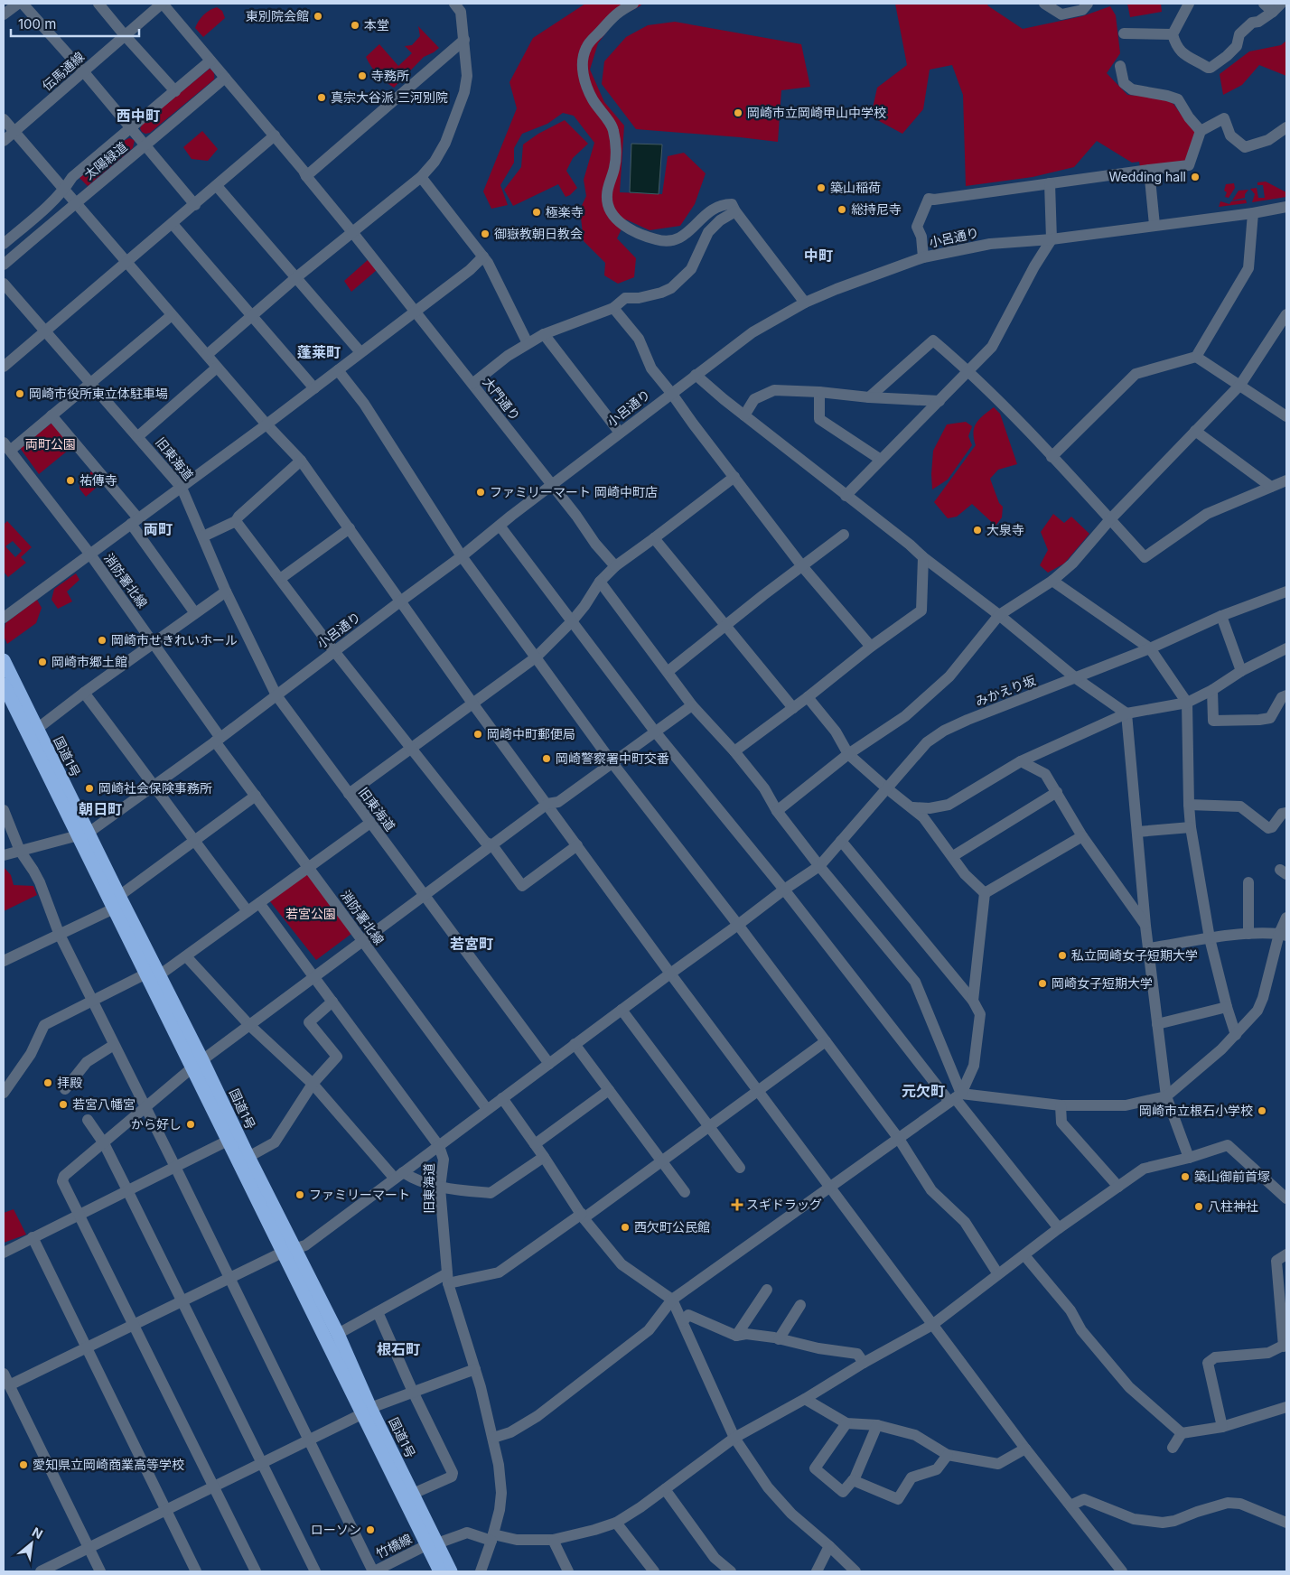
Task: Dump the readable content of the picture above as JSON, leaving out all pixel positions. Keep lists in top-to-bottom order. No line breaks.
{"streets":{"highway":["国道1号"],"street":["伝馬通線","太陽緑道","小呂通り","大門通り","旧東海道","消防署北線","みかえり坂","竹橋線"]},"crossings":[["伝馬通線","大門通り"],["太陽緑道","大門通り"],["小呂通り","大門通り"],["小呂通り","旧東海道"],["小呂通り","消防署北線"],["小呂通り","国道1号"],["旧東海道","消防署北線"],["旧東海道","みかえり坂"],["旧東海道","竹橋線"],["国道1号","竹橋線"]],"districts":["西中町","中町","蓬莱町","両町","朝日町","若宮町","元欠町","根石町"],"parks":["両町公園","若宮公園"],"places":{"other":["東別院会館","本堂","寺務所","真宗大谷派 三河別院","岡崎市立岡崎甲山中学校","Wedding hall","築山稲荷","総持尼寺","極楽寺","御嶽教朝日教会","岡崎市役所東立体駐車場","祐傳寺","ファミリーマート 岡崎中町店","大泉寺","岡崎市せきれいホール","岡崎市郷土館","岡崎中町郵便局","岡崎警察署中町交番","岡崎社会保険事務所","私立岡崎女子短期大学","岡崎女子短期大学","拝殿","若宮八幡宮","岡崎市立根石小学校","から好し","築山御前首塚","ファミリーマート","八柱神社","西欠町公民館","愛知県立岡崎商業高等学校","ローソン"],"health":["スギドラッグ"]},"scale_bar":"100 m","north":"top right"}
